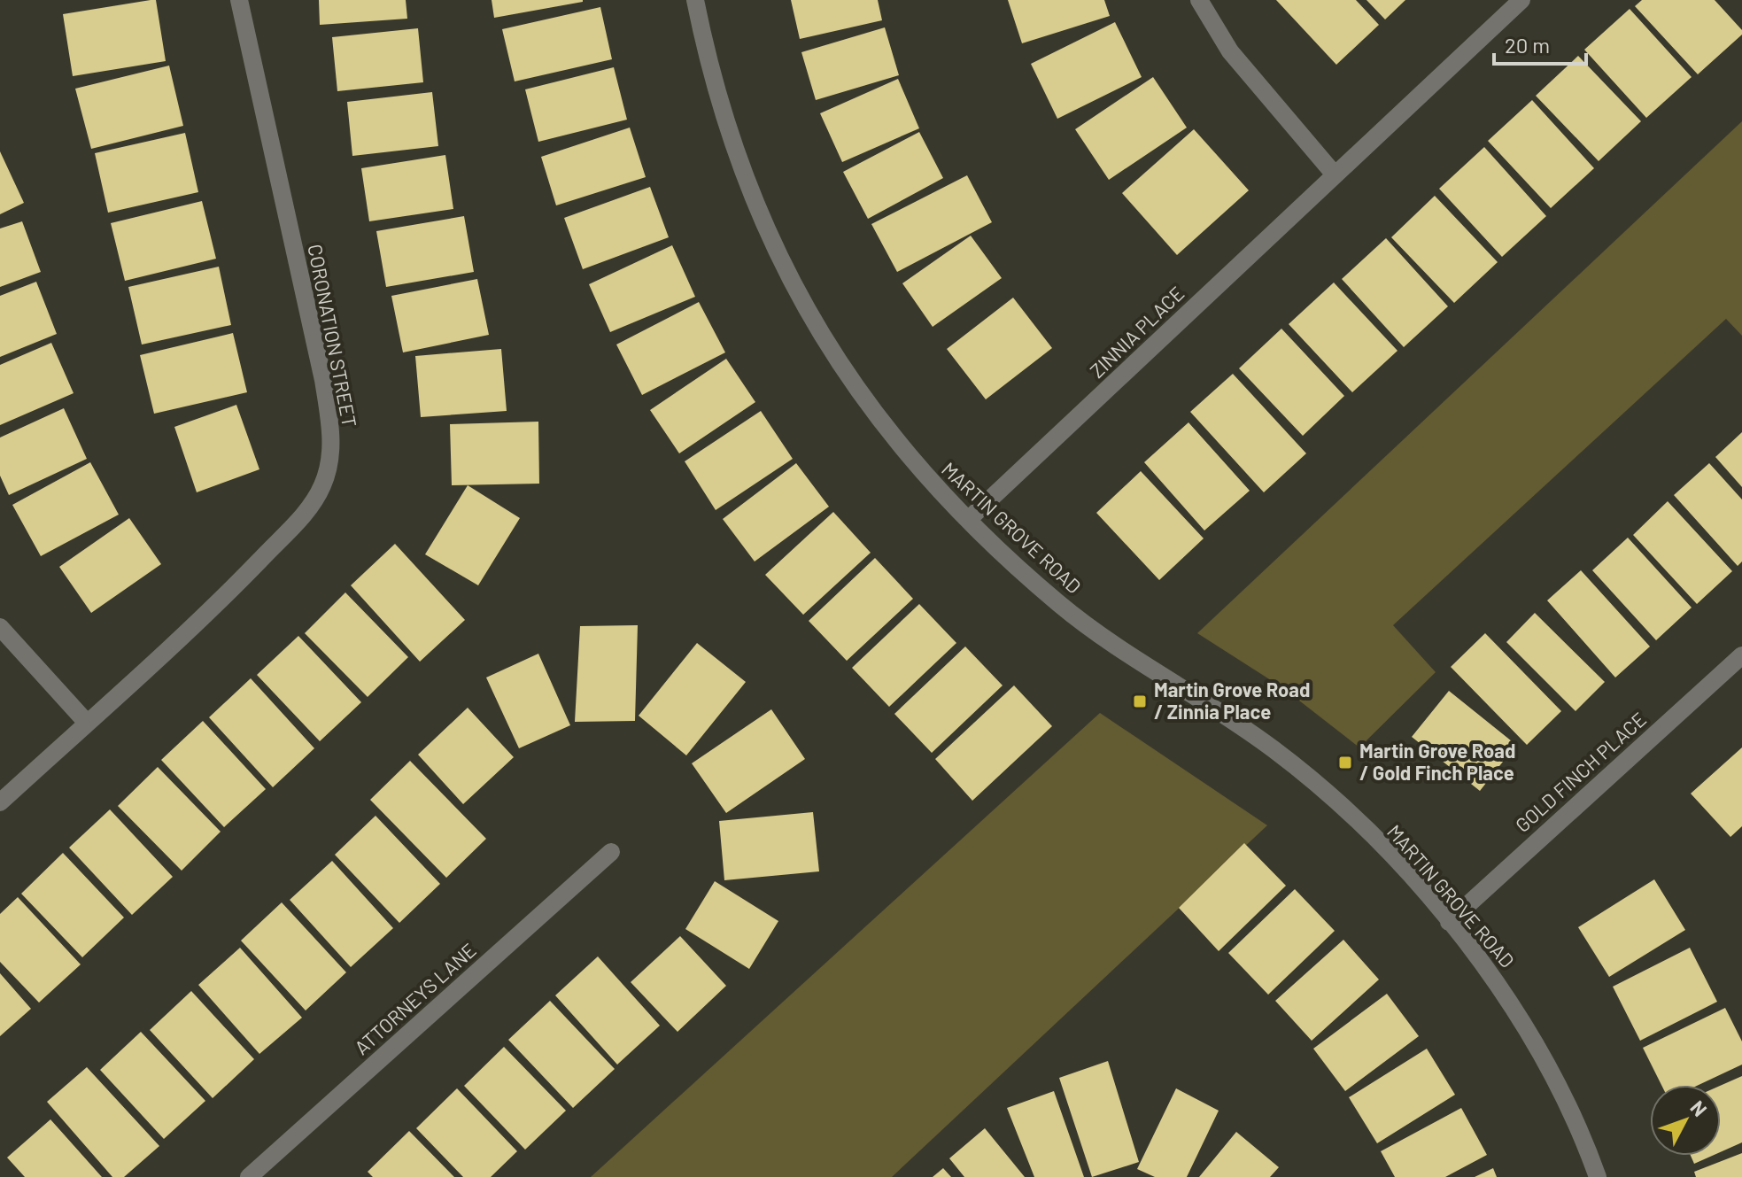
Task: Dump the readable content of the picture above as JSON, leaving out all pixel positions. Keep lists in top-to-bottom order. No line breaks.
{"streets":{"street":["ZINNIA PLACE","CORONATION STREET","MARTIN GROVE ROAD","GOLD FINCH PLACE","ATTORNEYS LANE"]},"crossings":[["ZINNIA PLACE","MARTIN GROVE ROAD"],["MARTIN GROVE ROAD","GOLD FINCH PLACE"]],"places":{"transit":["Martin Grove Road / Zinnia Place","Martin Grove Road / Gold Finch Place"]},"scale_bar":"20 m","north":"top right"}
